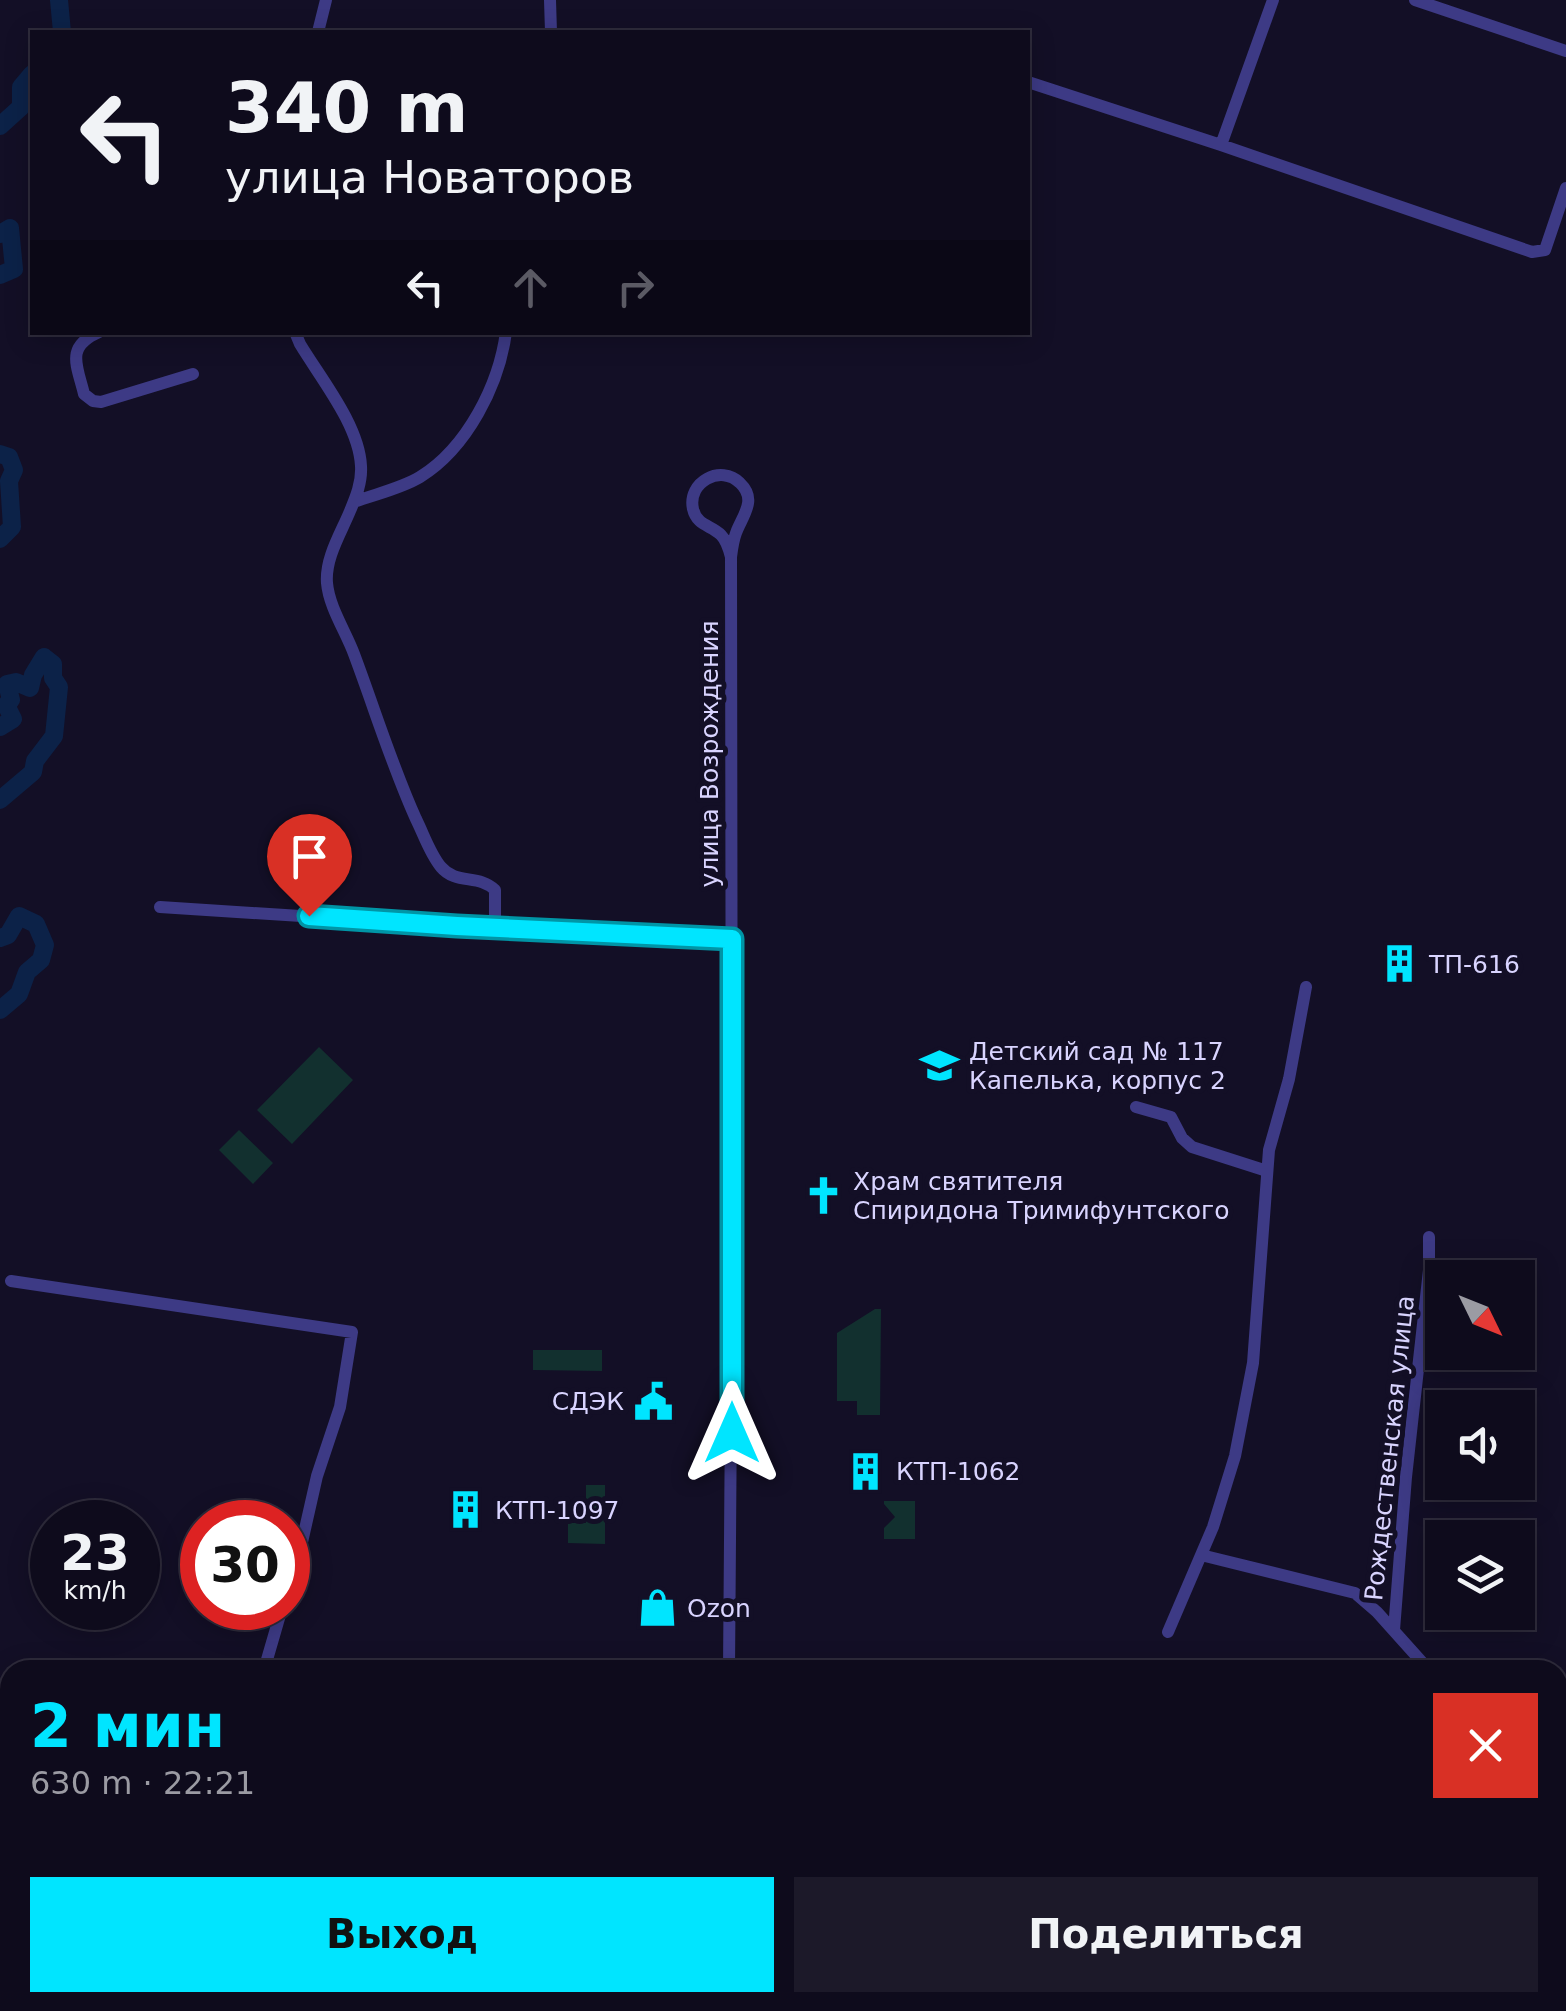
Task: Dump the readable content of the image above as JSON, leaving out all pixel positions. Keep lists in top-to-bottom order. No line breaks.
{"streets":{"street":["улица Возрождения","Рождественская улица"]},"places":{"building":["ТП-616","КТП-1062","КТП-1097"],"school or university":["Детский сад № 117 Капелька, корпус 2"],"church":["Храм святителя Спиридона Тримифунтского"],"public building":["СДЭК"],"shop":["Ozon"]},"north":"bottom right","page":{"turn":["340 m","улица Новаторов"],"speed":"23 km/h","limit":"30","heading":["2 мин","630 m · 22:21"],"buttons":["Выход","Поделиться"]}}
